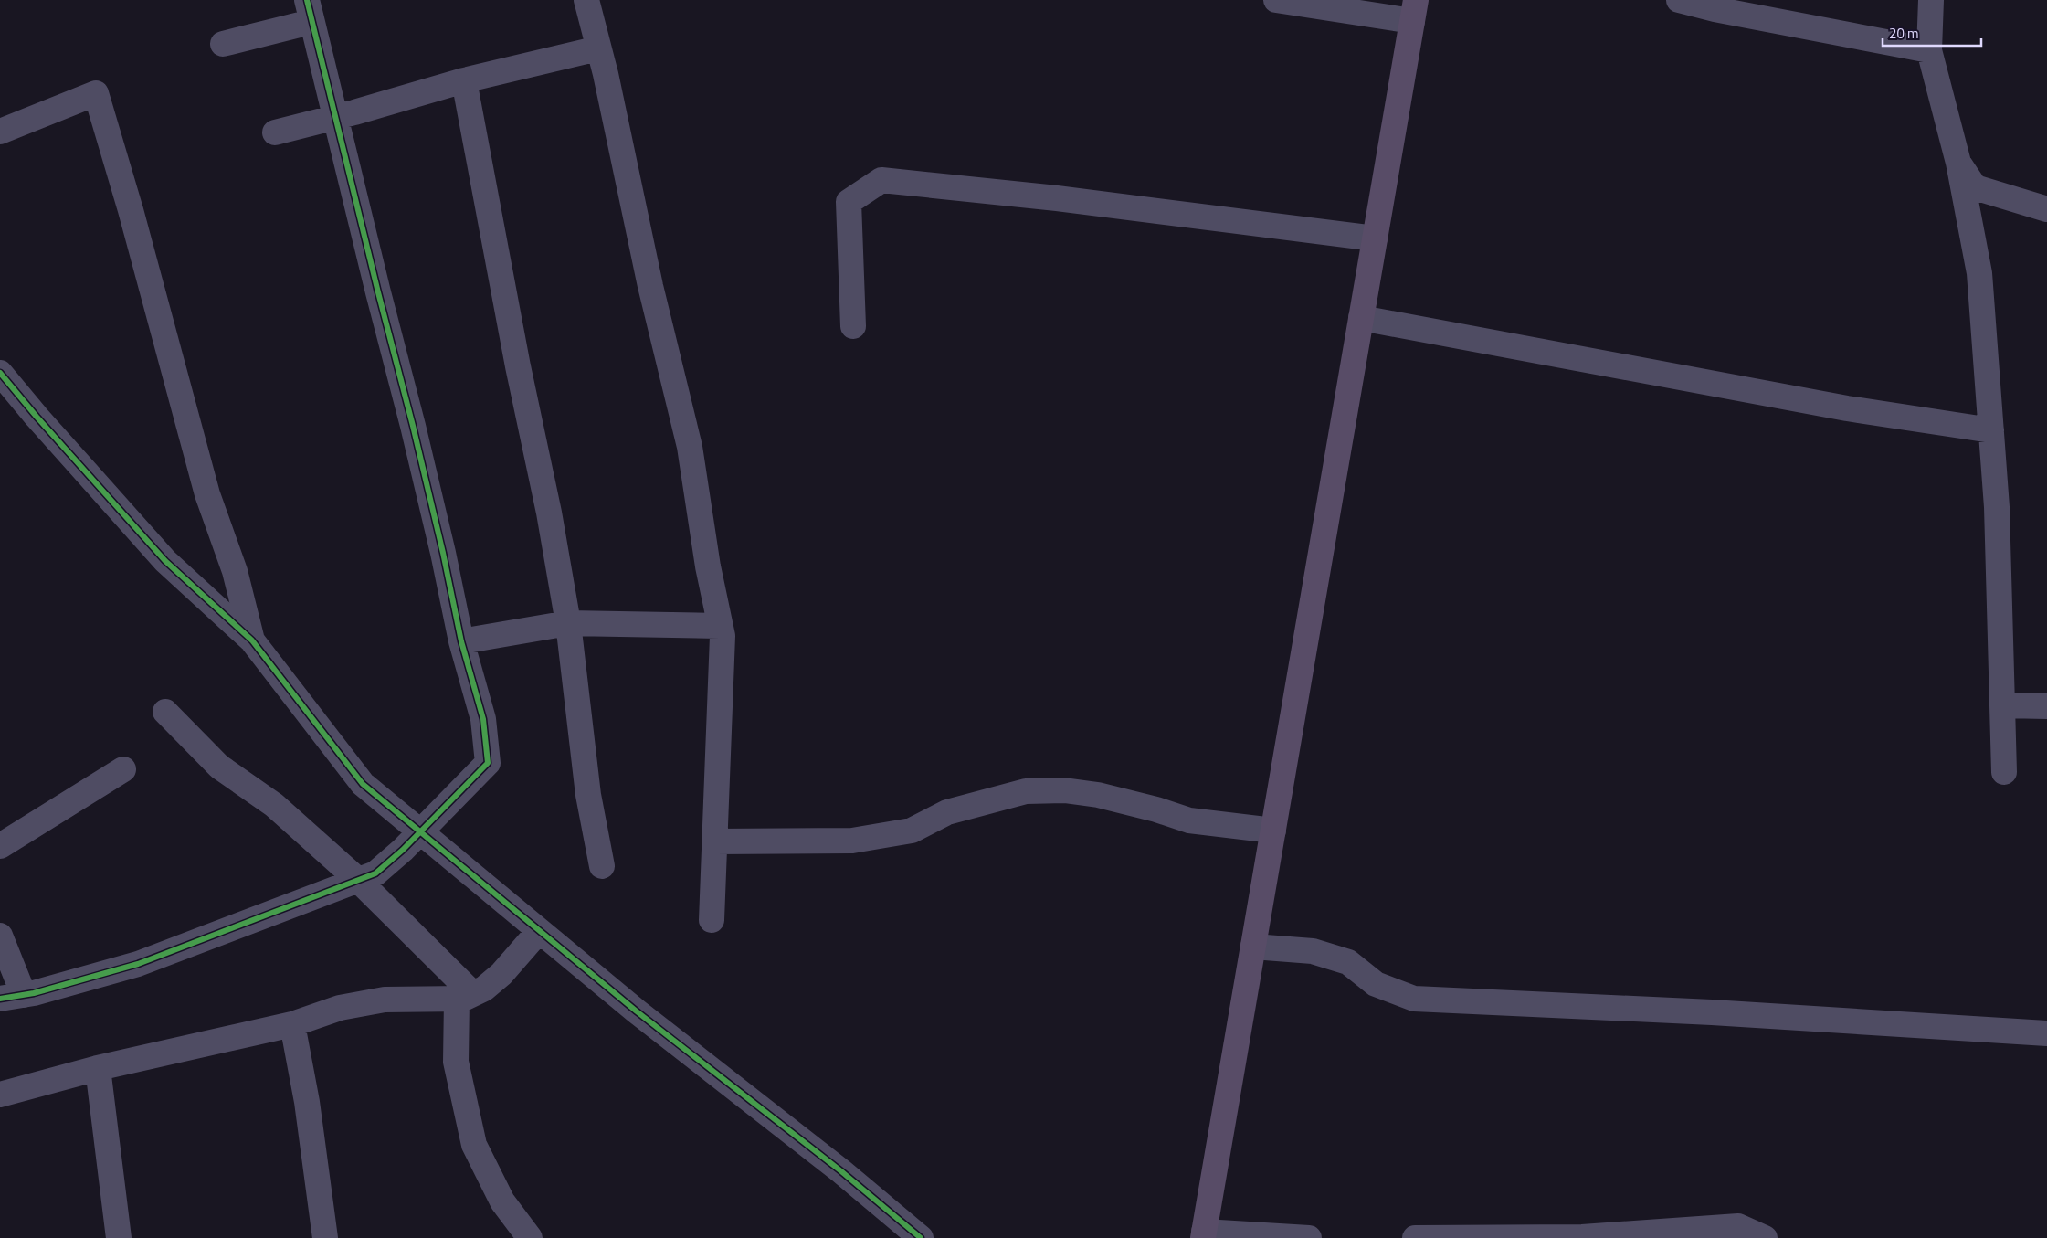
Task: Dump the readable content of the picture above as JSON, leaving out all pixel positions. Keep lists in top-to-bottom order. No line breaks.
{"scale_bar":"20 m"}
